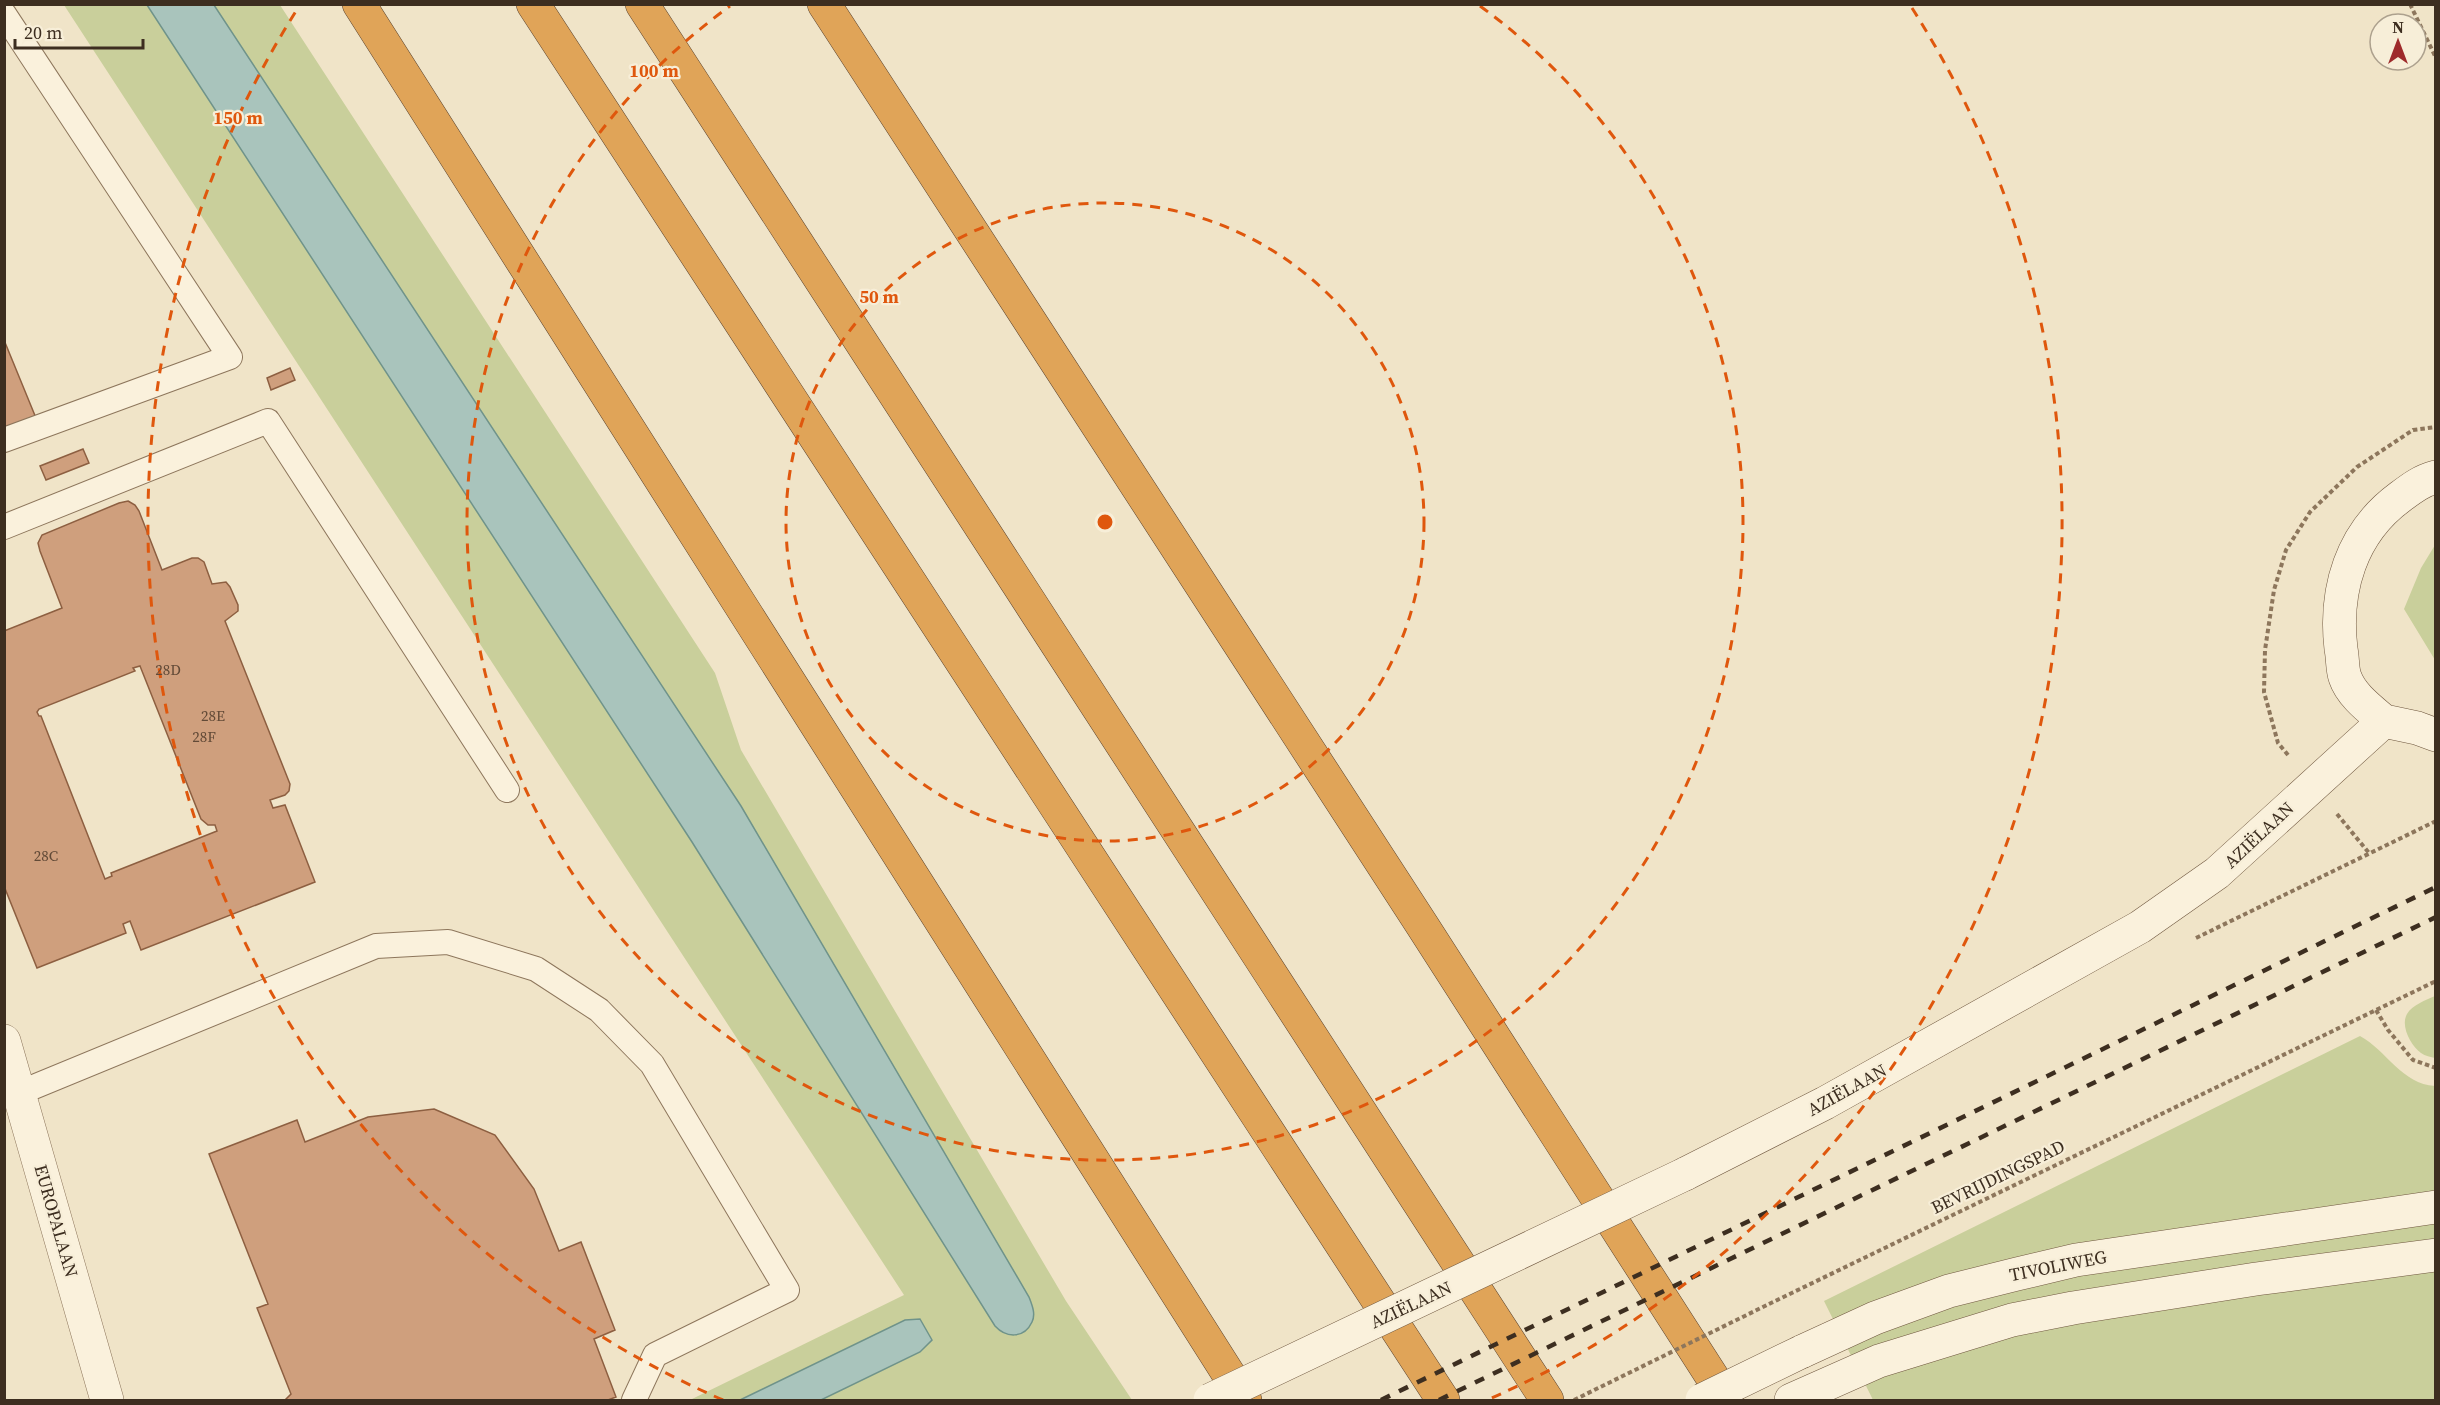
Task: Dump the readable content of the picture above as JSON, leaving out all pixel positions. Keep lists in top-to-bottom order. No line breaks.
{"streets":{"street":["AZIËLAAN","EUROPALAAN","TIVOLIWEG"],"path":["BEVRIJDINGSPAD"]},"house_numbers":["28D","28E","28F","28C"],"scale_bar":"20 m","north":"top","rings":["100 m","150 m","50 m"]}
